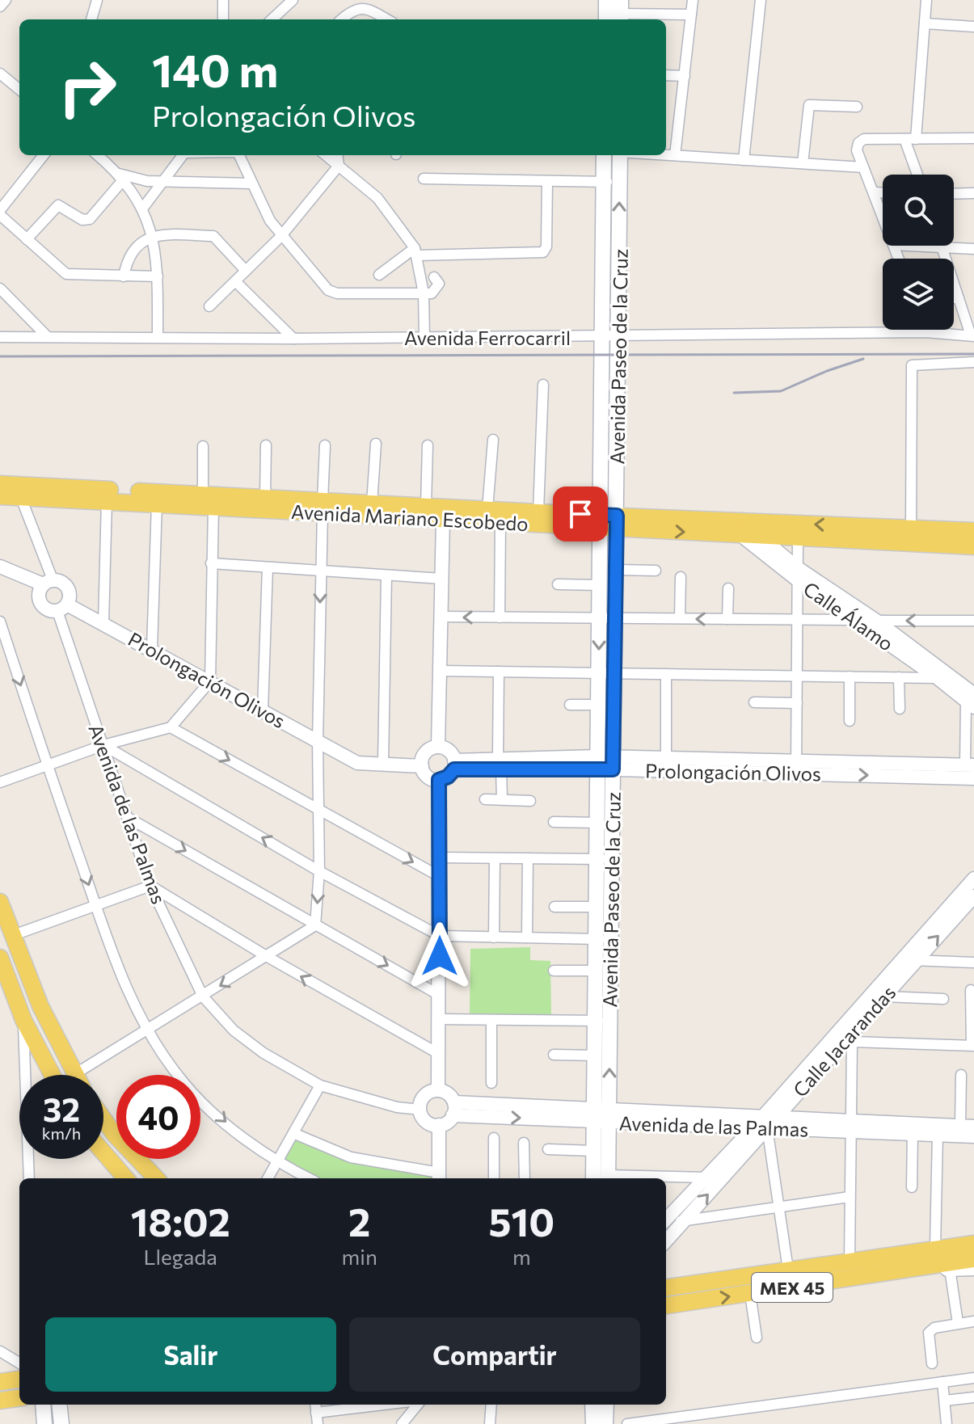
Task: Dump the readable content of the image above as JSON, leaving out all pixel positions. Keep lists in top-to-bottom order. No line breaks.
{"streets":{"main road":["Avenida Paseo de la Cruz","Avenida Mariano Escobedo","MEX 45"],"street":["Avenida Ferrocarril","Calle Álamo","Prolongación Olivos","Avenida de las Palmas","Calle Jacarandas"]},"crossings":[["Avenida Ferrocarril","Avenida Paseo de la Cruz"],["Avenida Paseo de la Cruz","Avenida Mariano Escobedo"],["Avenida Paseo de la Cruz","Prolongación Olivos"],["Avenida Paseo de la Cruz","Avenida de las Palmas"],["Avenida Mariano Escobedo","Calle Álamo"],["Prolongación Olivos","Avenida de las Palmas"],["Avenida de las Palmas","Calle Jacarandas"]],"page":{"turn":["140 m","Prolongación Olivos"],"speed":"32 km/h","limit":"40","eta":["18:02","Llegada","2","min","510","m"],"buttons":["Salir","Compartir"]}}
